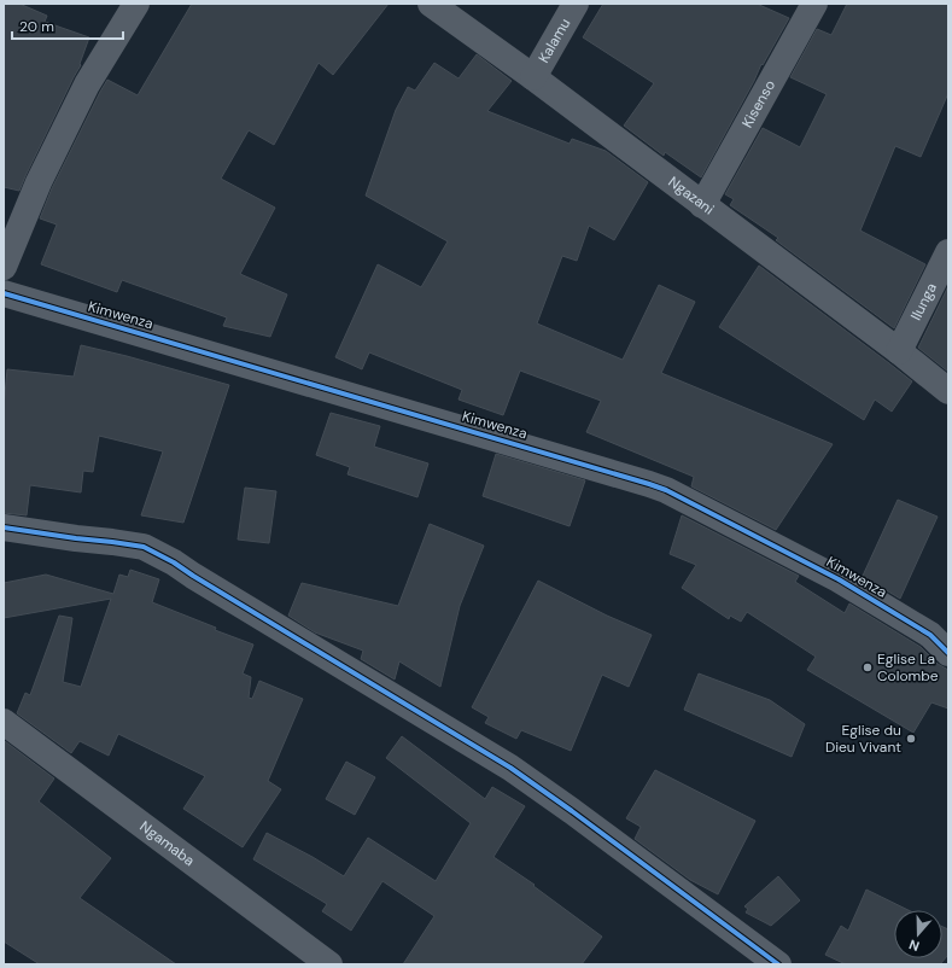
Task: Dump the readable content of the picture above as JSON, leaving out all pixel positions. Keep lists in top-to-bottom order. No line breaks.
{"streets":{"street":["Kalamu","Kisenso","Ngazani","Ilunga","Kimwenza","Ngamaba"]},"crossings":[["Kalamu","Ngazani"],["Kisenso","Ngazani"],["Ngazani","Ilunga"]],"places":["Eglise La Colombe","Eglise du Dieu Vivant"],"scale_bar":"20 m","north":"bottom"}
